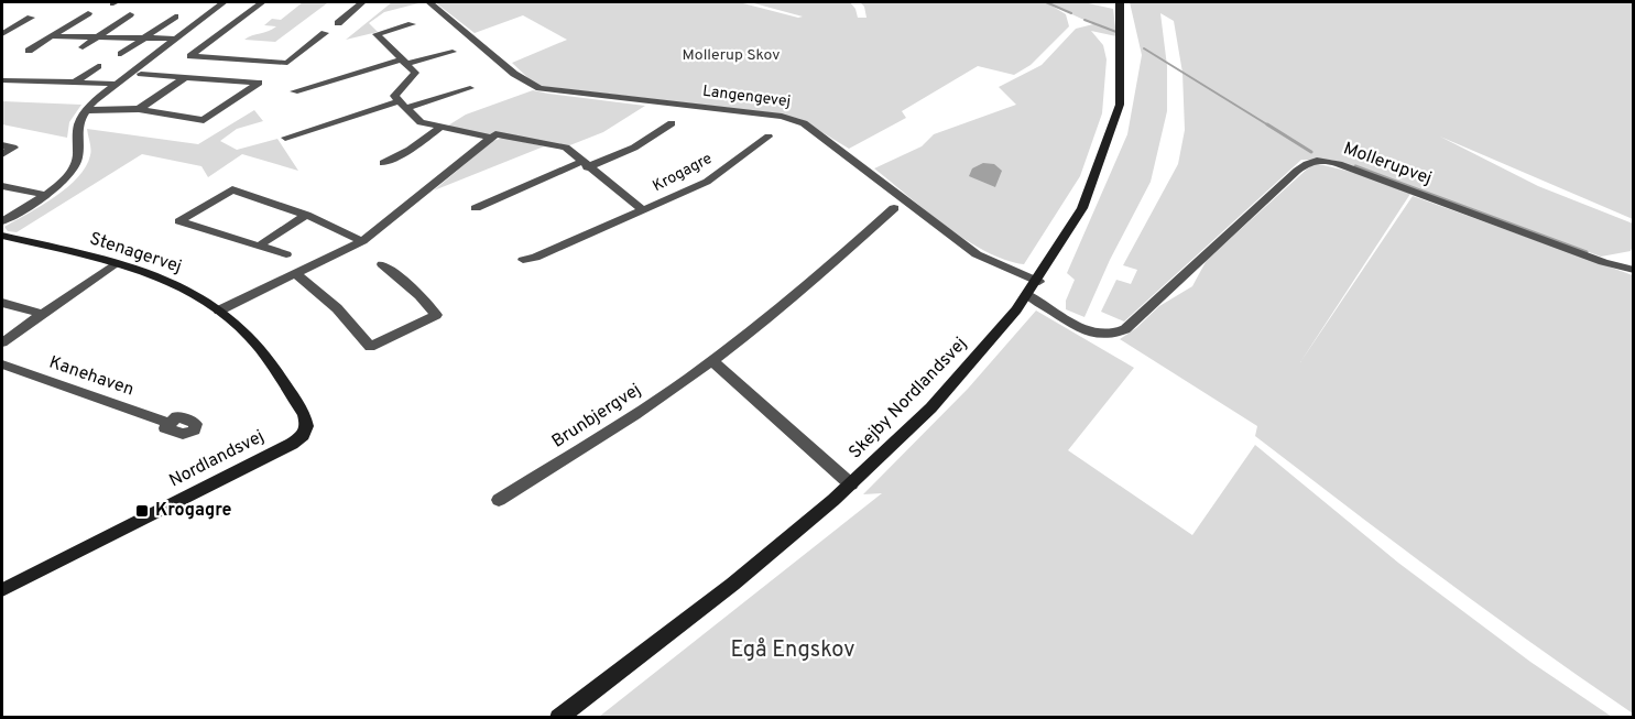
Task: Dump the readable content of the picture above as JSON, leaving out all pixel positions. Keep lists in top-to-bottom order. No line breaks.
{"streets":{"street":["Langengevej","Mollerupvej","Krogagre","Stenagervej","Kanehaven","Skejby Nordlandsvej","Brunbjergvej","Nordlandsvej"]},"crossings":[["Langengevej","Skejby Nordlandsvej"],["Mollerupvej","Skejby Nordlandsvej"],["Stenagervej","Nordlandsvej"]],"parks":["Mollerup Skov","Egå Engskov"],"places":{"transit":["Krogagre"]}}
